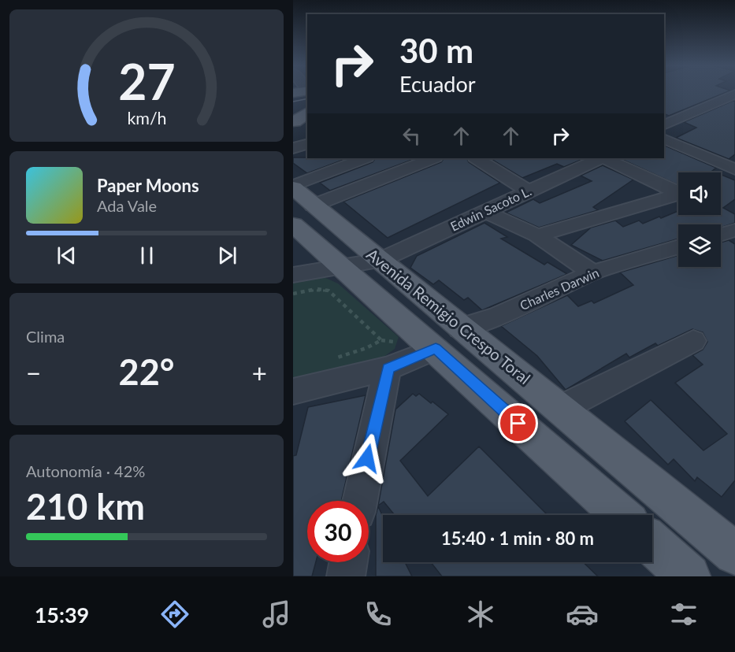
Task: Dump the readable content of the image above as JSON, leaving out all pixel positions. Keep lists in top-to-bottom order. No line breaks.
{"streets":{"main road":["Avenida Remigio Crespo Toral"],"street":["Edwin Sacoto L.","Charles Darwin"]},"crossings":[["Edwin Sacoto L.","Avenida Remigio Crespo Toral"],["Charles Darwin","Avenida Remigio Crespo Toral"]],"page":{"turn":["30 m","Ecuador"],"song":["Paper Moons","Ada Vale"],"tile":["Clima",["Autonomía · 42%","210 km"]],"heat":["−","22°","+"],"limit":"30","trip":"15:40 · 1 min · 80 m","tabs":"15:39","gauge":["27","km/h"]}}
